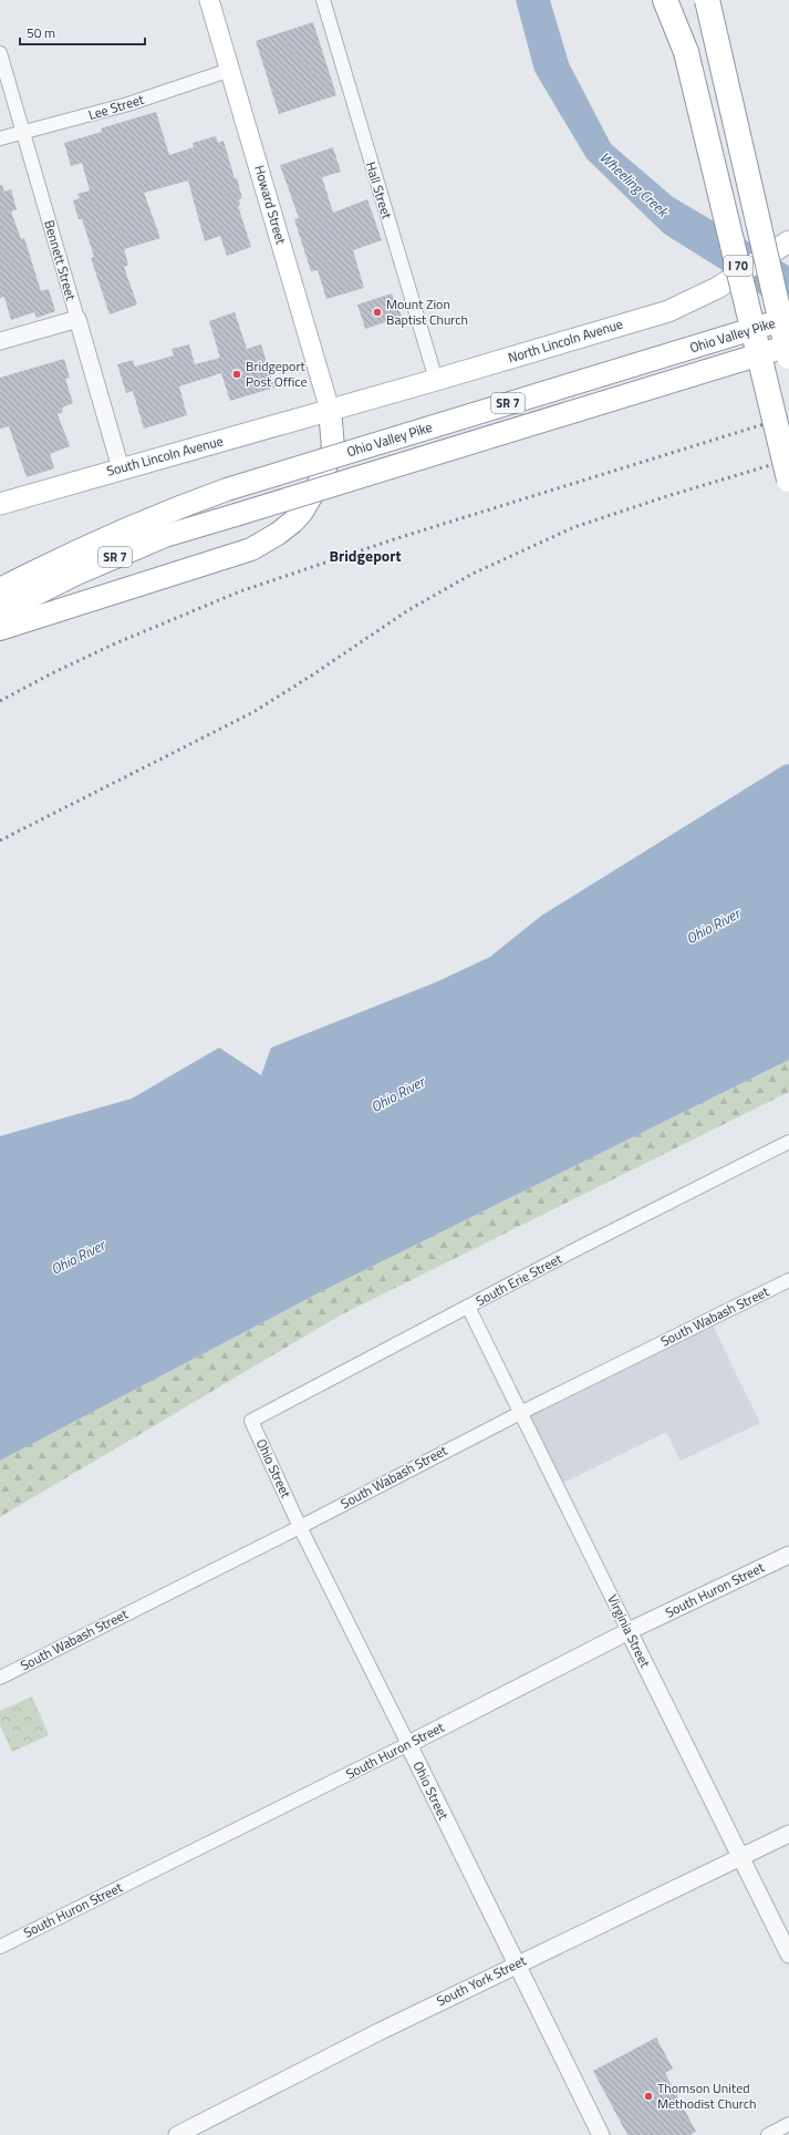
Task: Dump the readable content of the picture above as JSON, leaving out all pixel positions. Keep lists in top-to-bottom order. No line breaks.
{"streets":{"highway":["I 70","Ohio Valley Pike","SR 7"],"main road":["Howard Street","North Lincoln Avenue","South Lincoln Avenue"],"street":["Lee Street","Hall Street","Bennett Street","South Erie Street","South Wabash Street","Ohio Street","South Huron Street","Virginia Street","South York Street"]},"crossings":[["Lee Street","Howard Street"],["Lee Street","Bennett Street"],["Hall Street","North Lincoln Avenue"],["Howard Street","North Lincoln Avenue"],["Howard Street","South Lincoln Avenue"],["Bennett Street","South Lincoln Avenue"],["North Lincoln Avenue","South Lincoln Avenue"],["South Erie Street","Ohio Street"],["South Erie Street","Virginia Street"],["South Wabash Street","Ohio Street"],["South Wabash Street","Virginia Street"],["Ohio Street","South Huron Street"],["Ohio Street","South York Street"],["South Huron Street","Virginia Street"],["Virginia Street","South York Street"]],"districts":["Bridgeport"],"water":["Wheeling Creek","Ohio River"],"places":["Mount Zion Baptist Church","Bridgeport Post Office","Thomson United Methodist Church"],"scale_bar":"50 m"}
